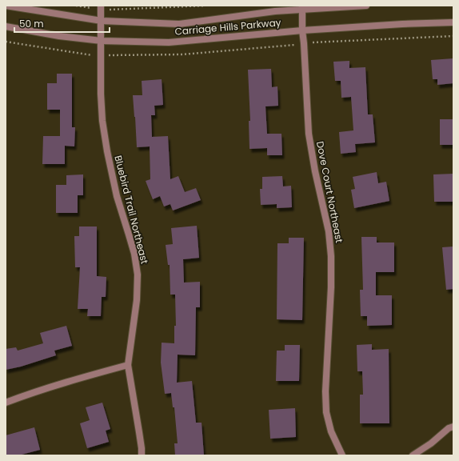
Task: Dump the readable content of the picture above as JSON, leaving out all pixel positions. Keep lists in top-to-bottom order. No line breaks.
{"streets":{"street":["Carriage Hills Parkway","Dove Court Northeast","Bluebird Trail Northeast"]},"crossings":[["Carriage Hills Parkway","Dove Court Northeast"],["Carriage Hills Parkway","Bluebird Trail Northeast"]],"scale_bar":"50 m"}
